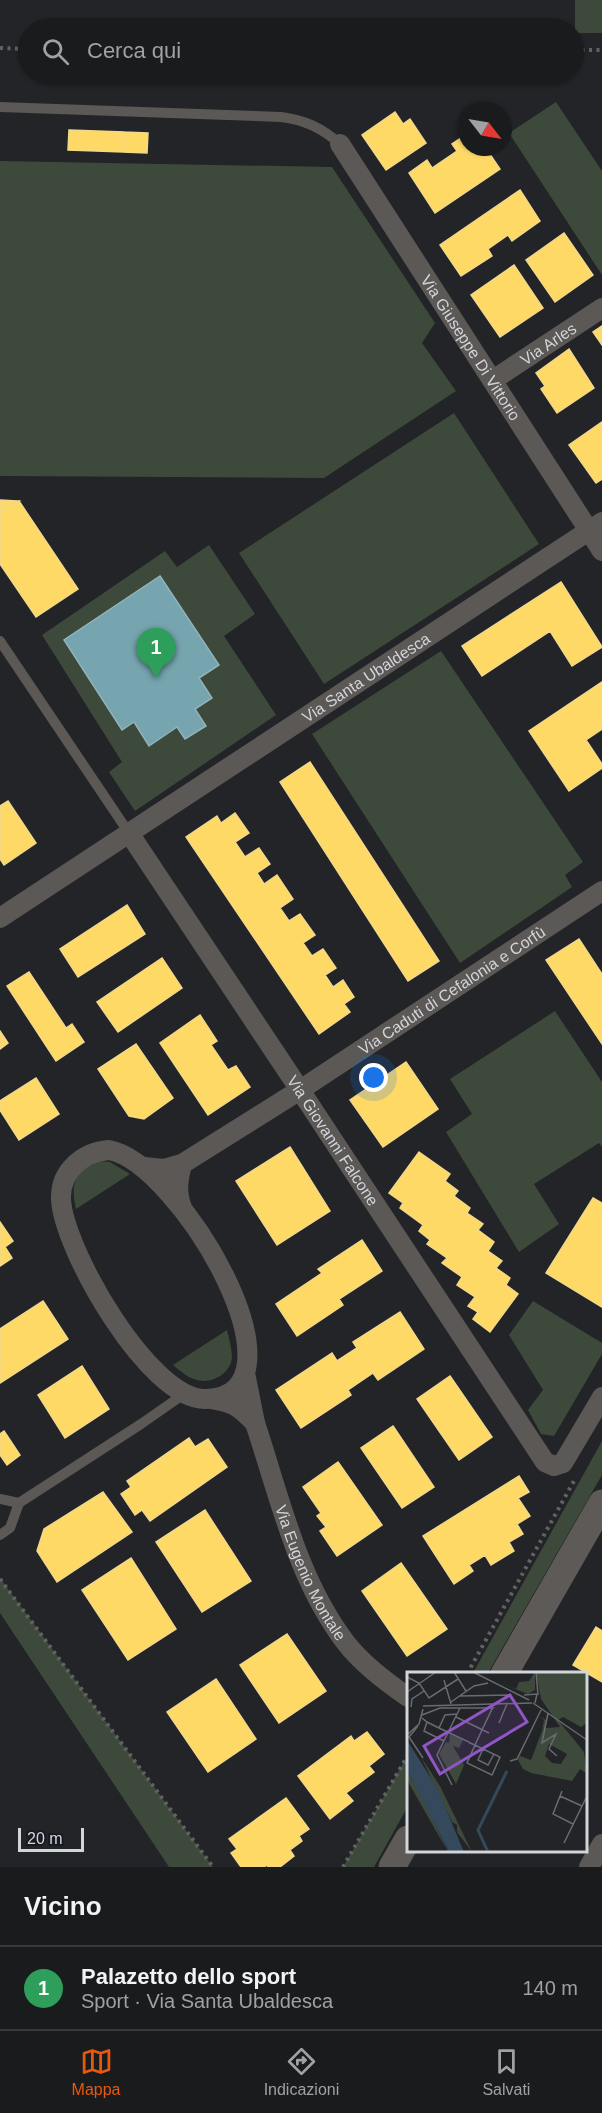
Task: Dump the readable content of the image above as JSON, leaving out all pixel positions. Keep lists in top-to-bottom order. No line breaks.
{"streets":{"street":["Via Arles","Via Giuseppe Di Vittorio","Via Santa Ubaldesca","Via Caduti di Cefalonia e Corfù","Via Giovanni Falcone","Via Eugenio Montale"]},"crossings":[["Via Arles","Via Giuseppe Di Vittorio"],["Via Giuseppe Di Vittorio","Via Santa Ubaldesca"],["Via Santa Ubaldesca","Via Giovanni Falcone"],["Via Caduti di Cefalonia e Corfù","Via Giovanni Falcone"]],"scale_bar":"20 m","north":"bottom right","page":{"search":"Cerca qui","pins":"1","scale":"20 m","heading":"Vicino","list":[{"mark":"1","name":"Palazetto dello sport","note":"Sport · Via Santa Ubaldesca","value":"140 m"}],"nav":["Mappa","Indicazioni","Salvati"]}}
